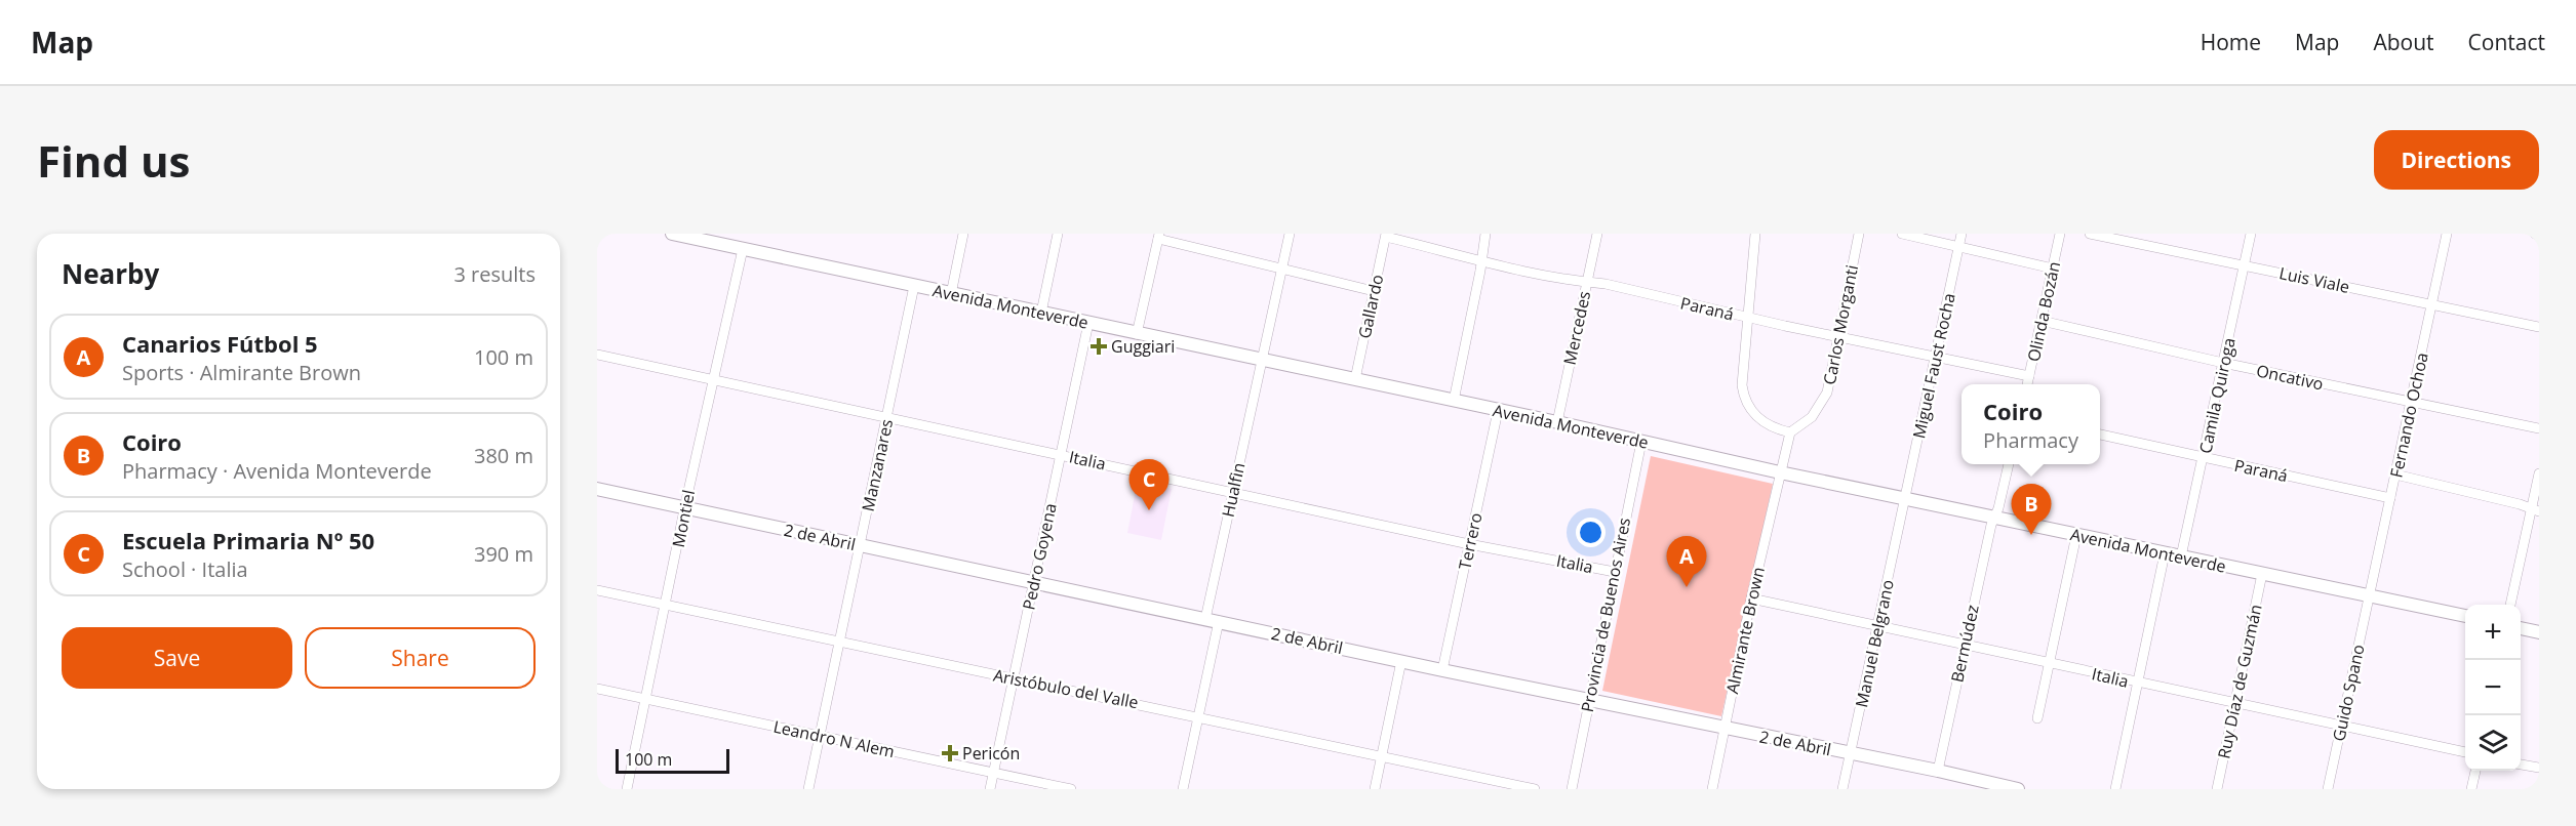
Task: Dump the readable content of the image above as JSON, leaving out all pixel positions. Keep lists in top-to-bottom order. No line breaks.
{"streets":{"main road":["Avenida Monteverde","2 de Abril"],"street":["Luis Viale","Gallardo","Paraná","Olinda Bozán","Carlos Morganti","Mercedes","Miguel Faust Rocha","Oncativo","Camila Quiroga","Fernando Ochoa","Italia","Manzanares","Hualfin","Montiel","Terrero","Pedro Goyena","Provincia de Buenos Aires","Almirante Brown","Manuel Belgrano","Bermúdez","Ruy Díaz de Guzmán","Aristóbulo del Valle","Guido Spano","Leandro N Alem"]},"crossings":[["Luis Viale","Camila Quiroga"],["Luis Viale","Fernando Ochoa"],["Avenida Monteverde","Gallardo"],["Avenida Monteverde","Mercedes"],["Avenida Monteverde","Miguel Faust Rocha"],["Avenida Monteverde","Camila Quiroga"],["Avenida Monteverde","Fernando Ochoa"],["Avenida Monteverde","Manzanares"],["Avenida Monteverde","Hualfin"],["Avenida Monteverde","Montiel"],["Avenida Monteverde","Terrero"],["Avenida Monteverde","Pedro Goyena"],["Avenida Monteverde","Provincia de Buenos Aires"],["Avenida Monteverde","Almirante Brown"],["Avenida Monteverde","Manuel Belgrano"],["Avenida Monteverde","Bermúdez"],["Avenida Monteverde","Ruy Díaz de Guzmán"],["Avenida Monteverde","Guido Spano"],["Gallardo","Paraná"],["Paraná","Olinda Bozán"],["Paraná","Carlos Morganti"],["Paraná","Mercedes"],["Paraná","Miguel Faust Rocha"],["Paraná","Camila Quiroga"],["Paraná","Fernando Ochoa"],["Olinda Bozán","Oncativo"],["Miguel Faust Rocha","Manuel Belgrano"],["Oncativo","Camila Quiroga"],["Oncativo","Fernando Ochoa"],["Fernando Ochoa","Guido Spano"],["Italia","Manzanares"],["Italia","Hualfin"],["Italia","Montiel"],["Italia","Terrero"],["Italia","Pedro Goyena"],["Italia","Provincia de Buenos Aires"],["Italia","Almirante Brown"],["Italia","Manuel Belgrano"],["Italia","Bermúdez"],["Italia","Ruy Díaz de Guzmán"],["Italia","Guido Spano"],["Manzanares","2 de Abril"],["Manzanares","Aristóbulo del Valle"],["Manzanares","Leandro N Alem"],["Hualfin","2 de Abril"],["Hualfin","Aristóbulo del Valle"],["Montiel","2 de Abril"],["Montiel","Aristóbulo del Valle"],["Montiel","Leandro N Alem"],["2 de Abril","Terrero"],["2 de Abril","Pedro Goyena"],["2 de Abril","Provincia de Buenos Aires"],["2 de Abril","Almirante Brown"],["2 de Abril","Manuel Belgrano"],["2 de Abril","Bermúdez"],["Pedro Goyena","Aristóbulo del Valle"],["Pedro Goyena","Leandro N Alem"]],"places":{"health":["Guggiari","Pericón"]},"scale_bar":"100 m","page":{"header":"Map","nav":["Home","Map","About","Contact"],"buttons":["Directions",["Save","Share"]],"title":"Find us","heading":["Nearby","3 results"],"list":[{"mark":"A","name":"Canarios Fútbol 5","note":"Sports · Almirante Brown","value":"100 m"},{"mark":"B","name":"Coiro","note":"Pharmacy · Avenida Monteverde","value":"380 m"},{"mark":"C","name":"Escuela Primaria Nº 50","note":"School · Italia","value":"390 m"}],"popup":["Coiro","Pharmacy"],"pins":["C","B","A"],"map_buttons":["+","−"],"scale":"100 m"}}
